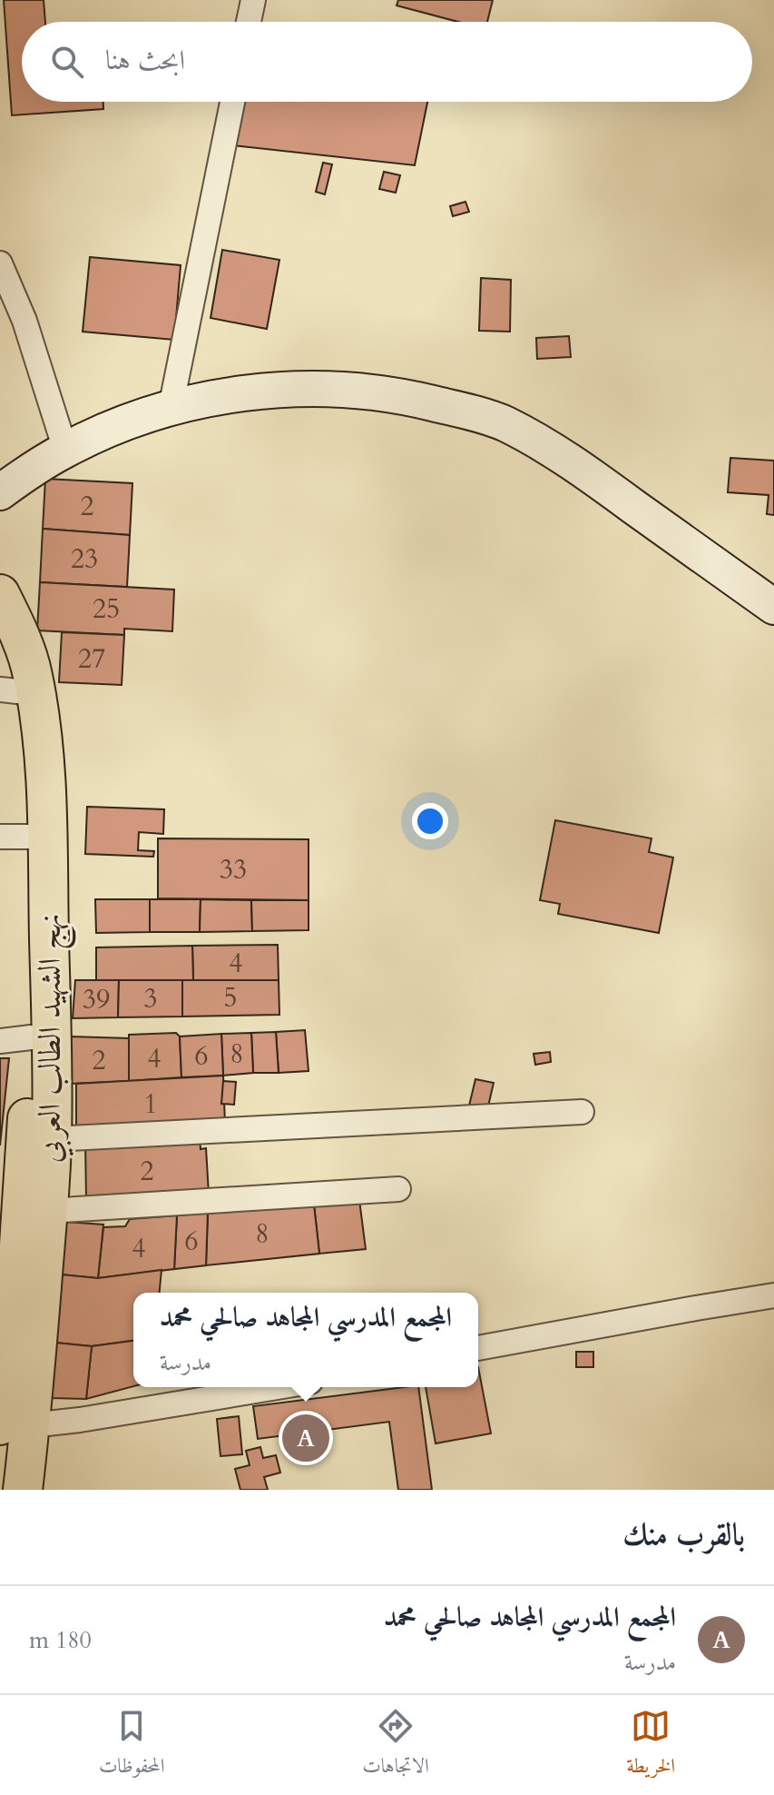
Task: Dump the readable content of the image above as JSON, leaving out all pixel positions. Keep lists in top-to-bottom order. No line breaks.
{"streets":{"main road":["نهج الشهيد الطالب العربي"]},"house_numbers":["2","23","25","27","33","4","5","3","39","8","6","4","2","1","2","8","6","4"],"page":{"search":"ابحث هنا","popup":["المجمع المدرسي المجاهد صالحي محمد","مدرسة"],"pins":"A","heading":"بالقرب منك","list":[{"mark":"A","name":"المجمع المدرسي المجاهد صالحي محمد","note":"مدرسة","value":"180 m"}],"nav":["الخريطة","الاتجاهات","المحفوظات"]}}
